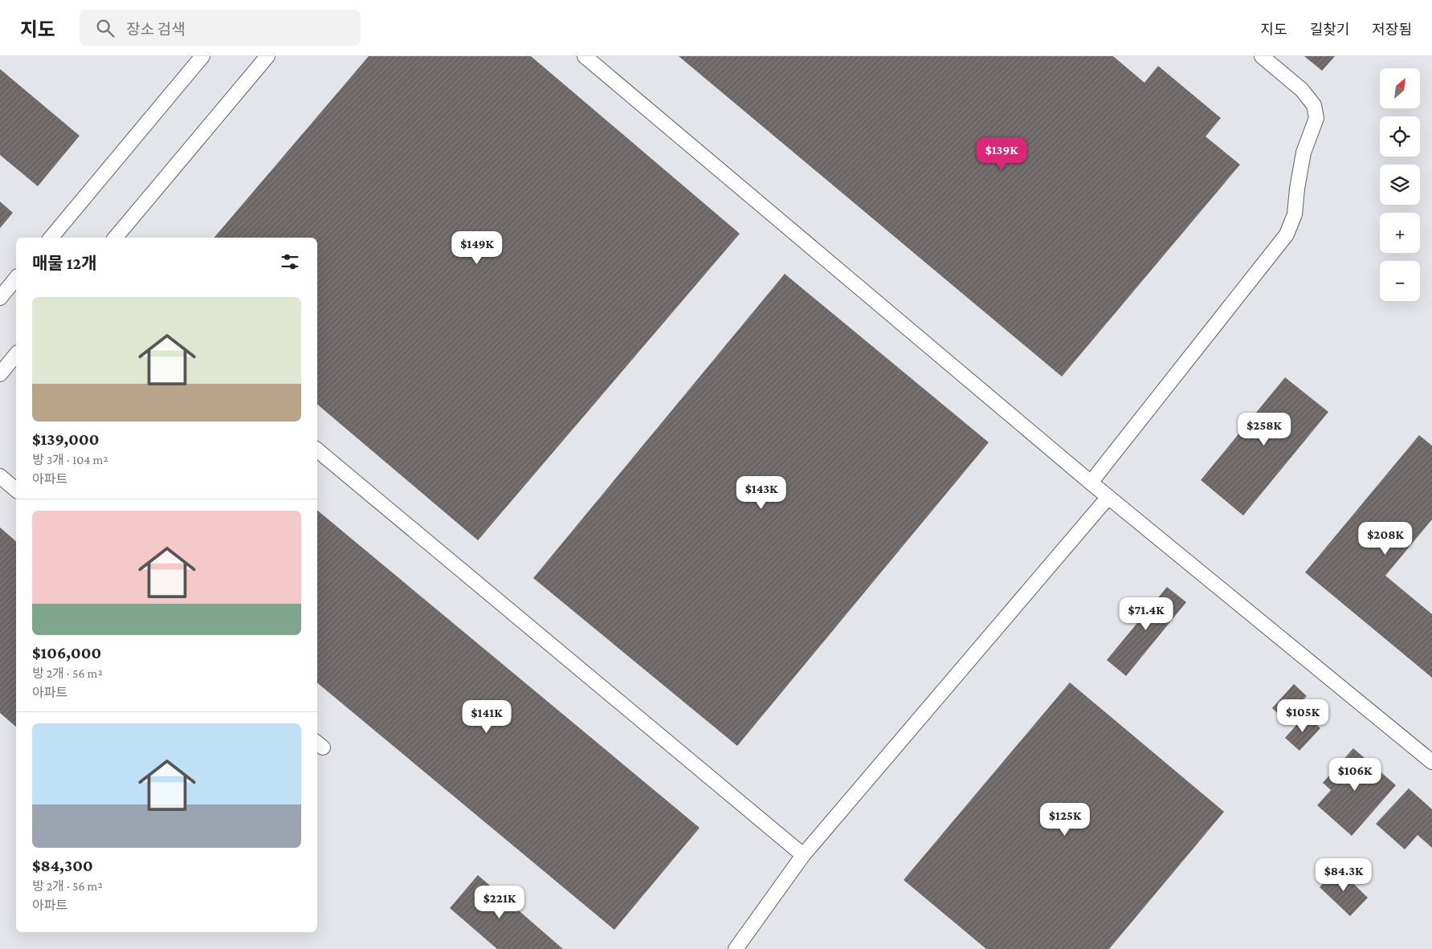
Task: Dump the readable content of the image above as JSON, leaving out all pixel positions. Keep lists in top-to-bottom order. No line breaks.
{"north":"top right","page":{"header":"지도","search":"장소 검색","nav":["지도","길찾기","저장됨"],"map_buttons":["+","−"],"price":["$139K","$149K","$258K","$143K","$208K","$71.4K","$105K","$141K","$106K","$125K","$84.3K","$221K"],"heading":"매물 12개","list":[{"name":"$139,000","note":"방 3개 · 104 m² · 아파트"},{"name":"$106,000","note":"방 2개 · 56 m² · 아파트"},{"name":"$84,300","note":"방 2개 · 56 m² · 아파트"}]}}
